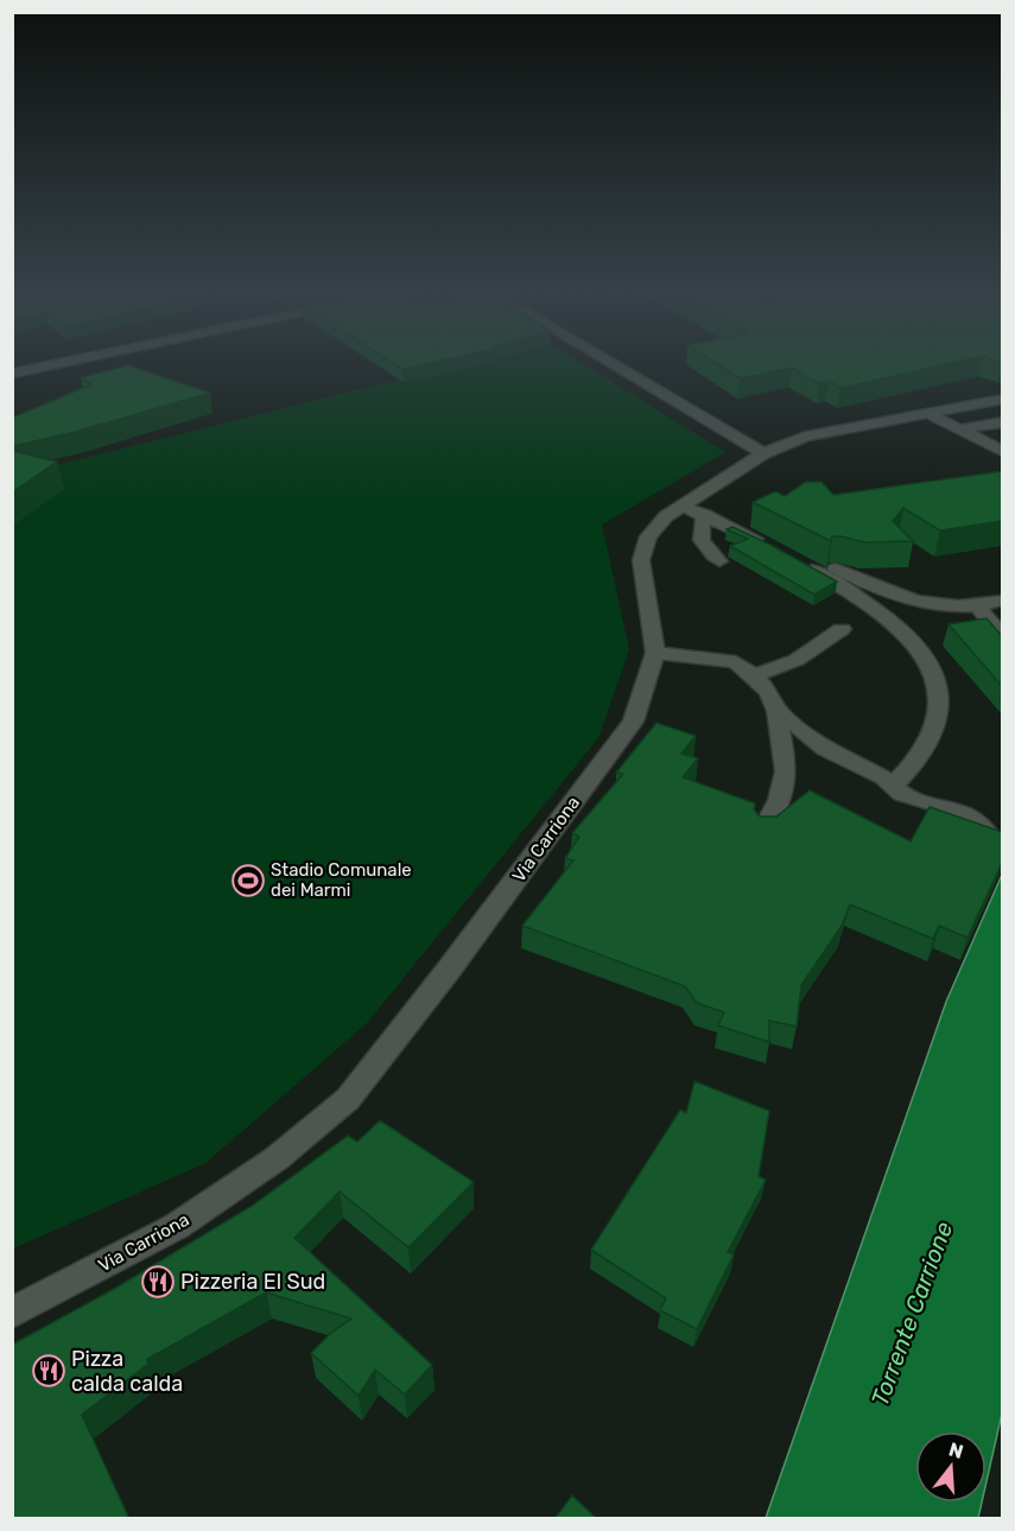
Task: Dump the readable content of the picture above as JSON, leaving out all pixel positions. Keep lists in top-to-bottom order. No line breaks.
{"streets":{"street":["Via Carriona"]},"water":["Torrente Carrione"],"places":{"sports":["Stadio Comunale dei Marmi"],"restaurant":["Pizzeria El Sud","Pizza calda calda"]},"north":"top"}
